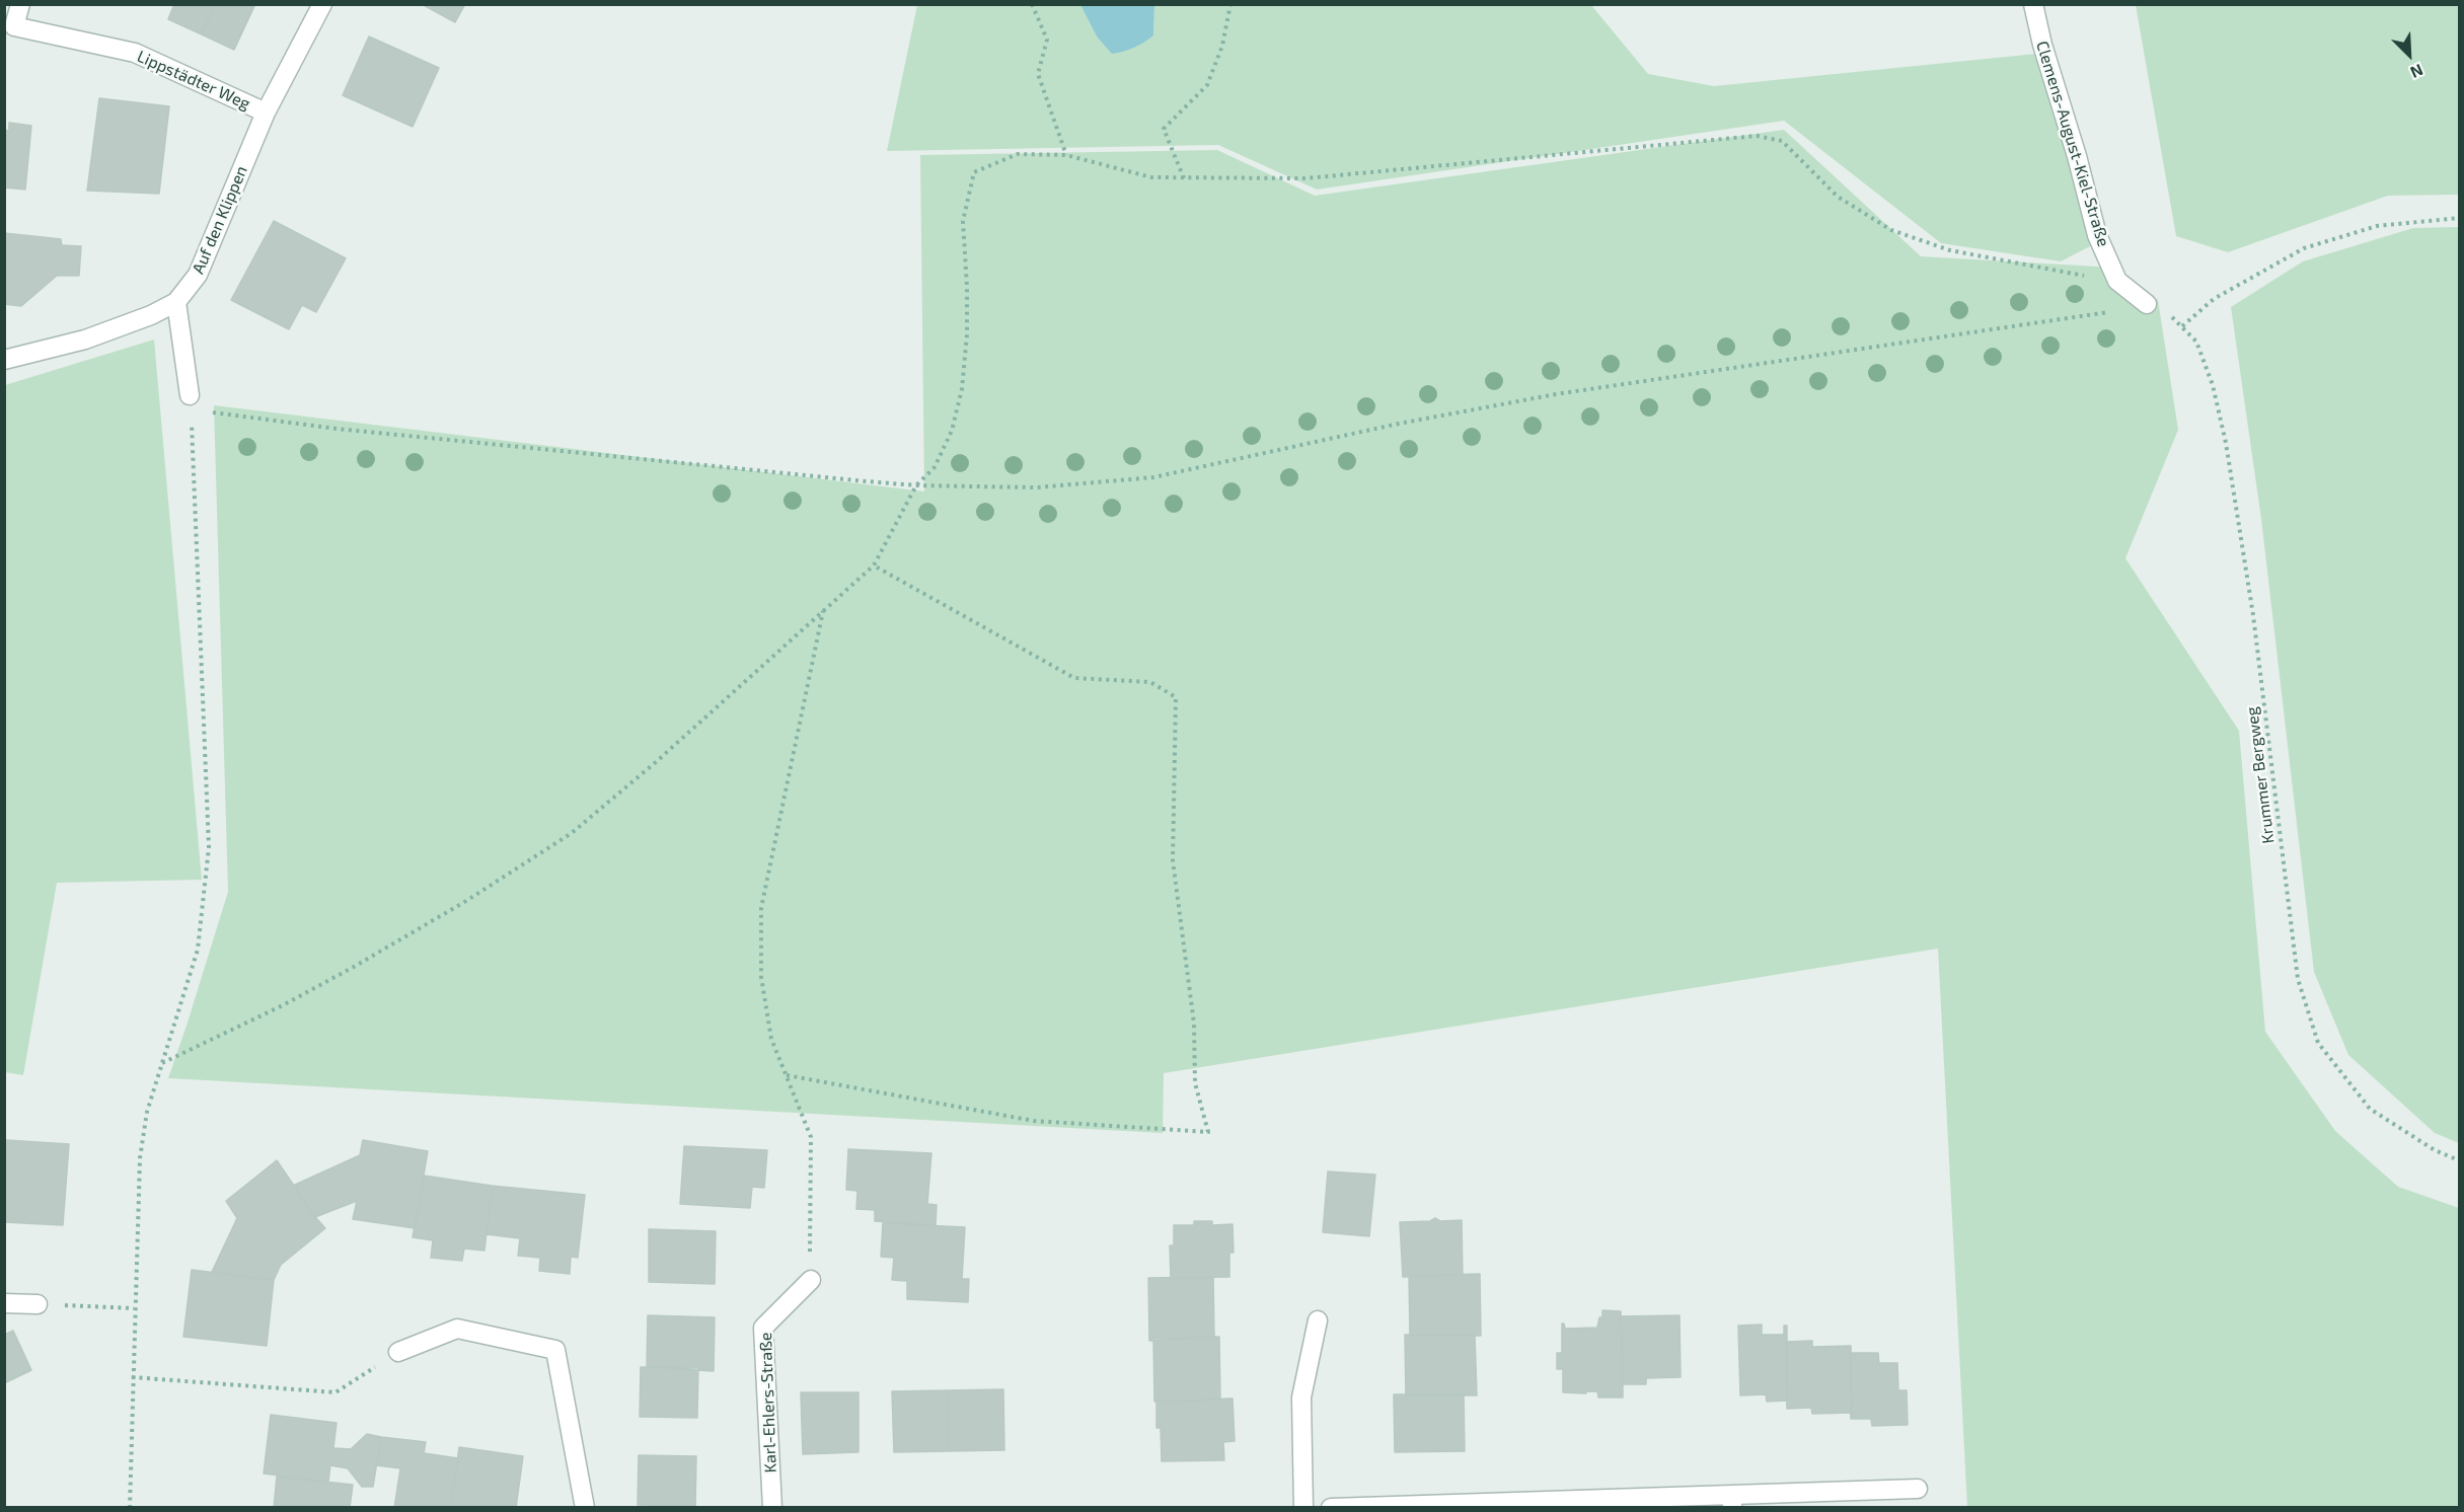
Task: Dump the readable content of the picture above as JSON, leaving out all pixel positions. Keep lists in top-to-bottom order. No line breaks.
{"streets":{"street":["Lippstädter Weg","Clemens-August-Kiel-Straße","Auf den Klippen","Karl-Ehlers-Straße"],"path":["Krummer Bergweg"]},"crossings":[["Lippstädter Weg","Auf den Klippen"]],"north":"bottom right"}
